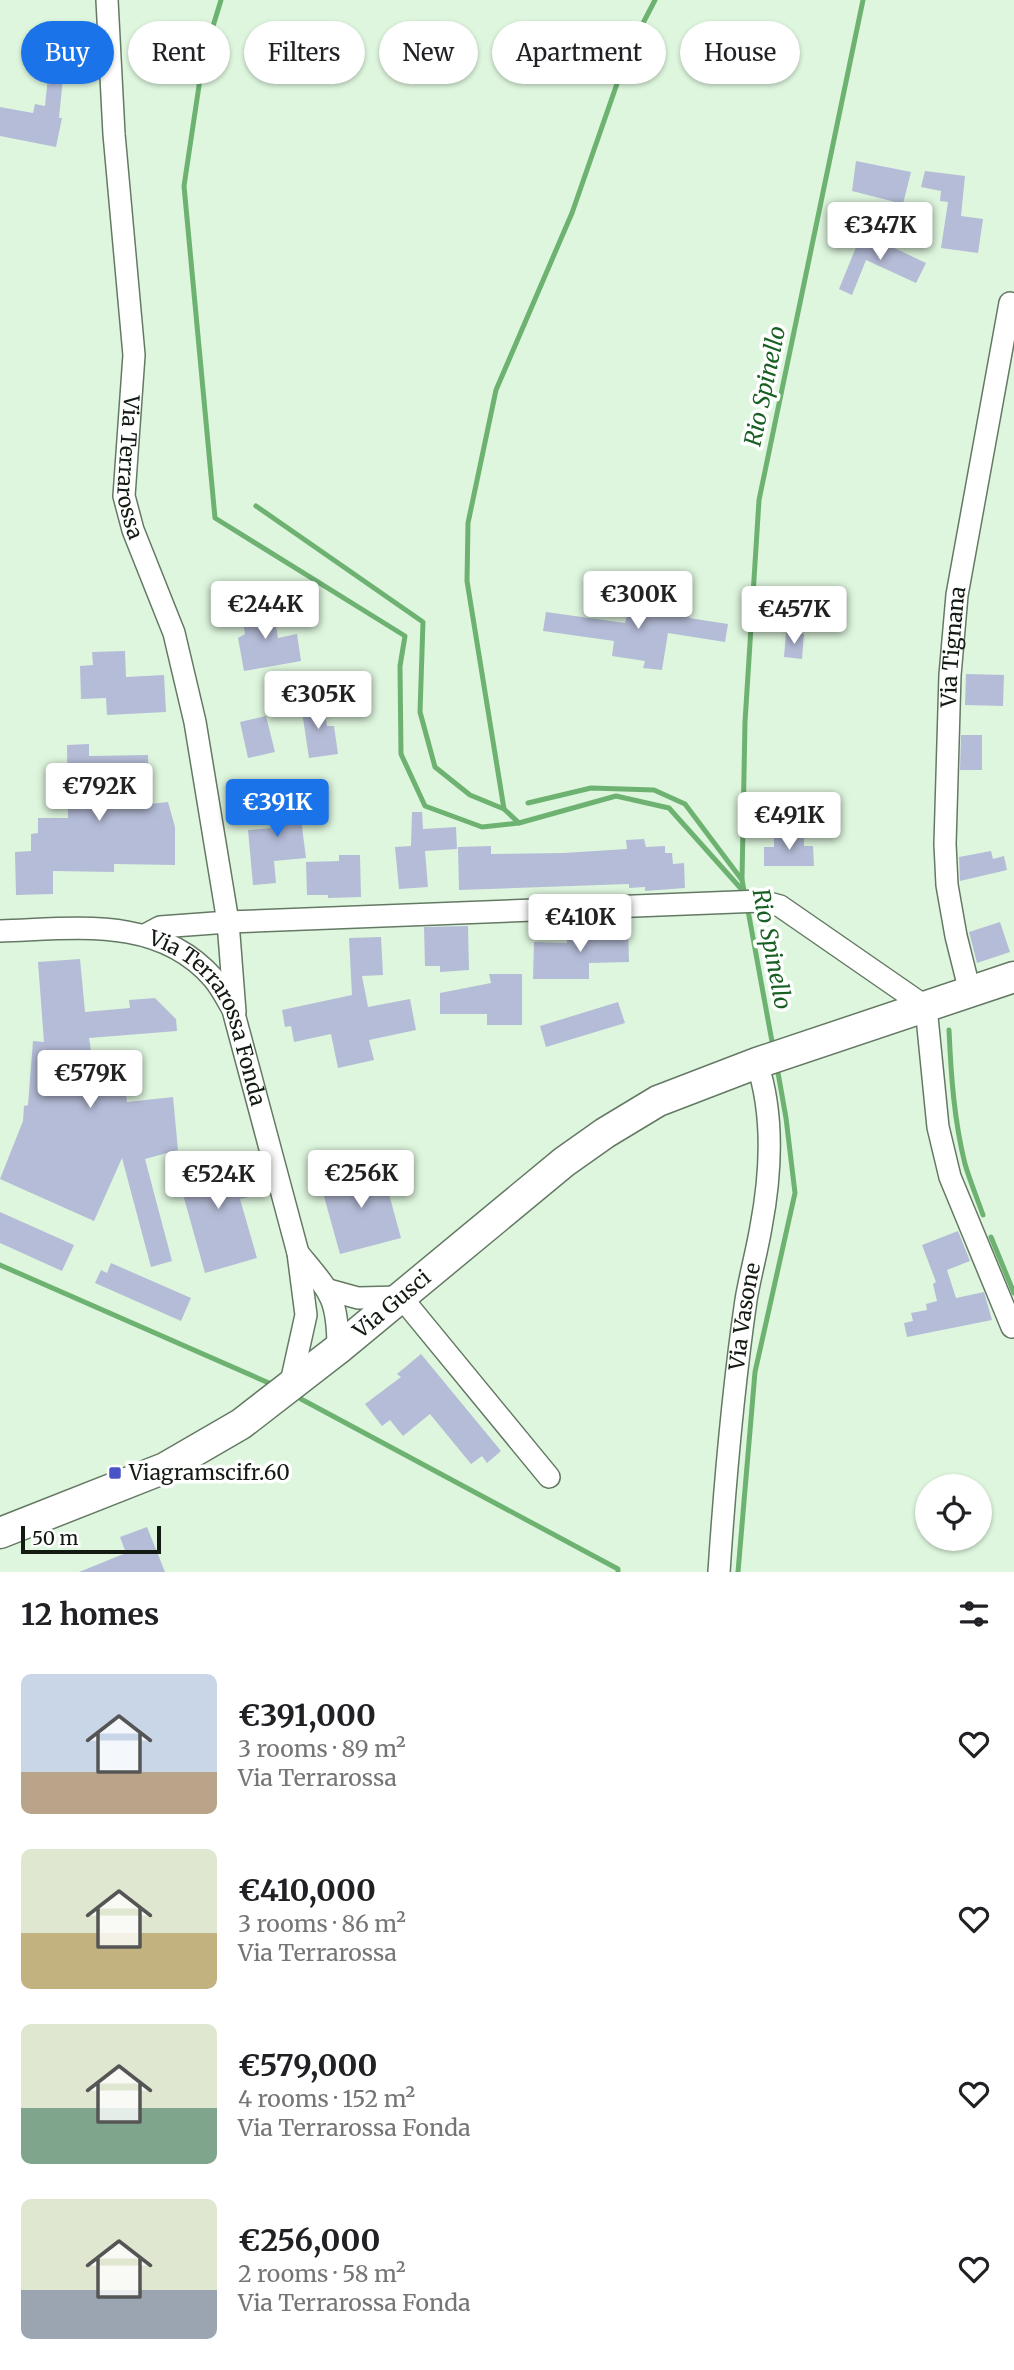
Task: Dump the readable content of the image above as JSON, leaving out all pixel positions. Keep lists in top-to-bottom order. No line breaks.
{"streets":{"street":["Via Terrarossa","Via Tignana","Via Terrarossa Fonda","Via Gusci","Via Vasone"]},"crossings":[["Via Terrarossa","Via Terrarossa Fonda"],["Via Tignana","Via Gusci"],["Via Gusci","Via Vasone"]],"water":["Rio Spinello"],"places":{"transit":["Viagramscifr.60"]},"scale_bar":"50 m","page":{"chip":["Buy","Rent","Filters","New","Apartment","House"],"price":["€347K","€300K","€244K","€457K","€305K","€792K","€391K","€491K","€410K","€579K","€256K","€524K"],"scale":"50 m","heading":"12 homes","list":[{"name":"€391,000","note":"3 rooms · 89 m² · Via Terrarossa"},{"name":"€410,000","note":"3 rooms · 86 m² · Via Terrarossa"},{"name":"€579,000","note":"4 rooms · 152 m² · Via Terrarossa Fonda"},{"name":"€256,000","note":"2 rooms · 58 m² · Via Terrarossa Fonda"}]}}
